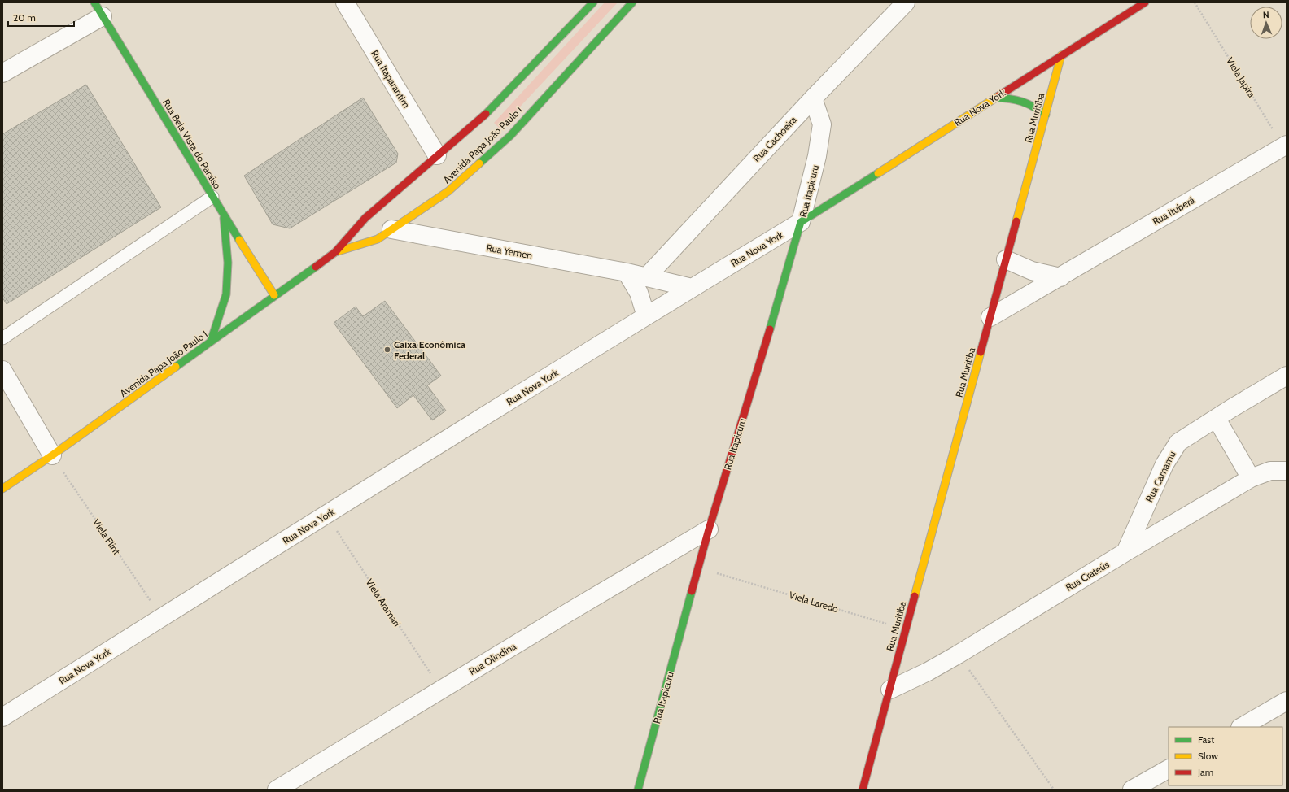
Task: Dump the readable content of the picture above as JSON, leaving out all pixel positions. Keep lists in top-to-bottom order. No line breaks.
{"streets":{"street":["Rua Itaparantim","Rua Nova York","Rua Muritiba","Rua Cachoeira","Rua Bela Vista do Paraíso","Avenida Papa João Paulo I","Rua Itapicuru","Rua Ituberá","Rua Yemen","Rua Camamu","Rua Crateús","Rua Olindina"],"path":["Viela Japira","Viela Flint","Viela Laredo","Viela Aramari"]},"crossings":[["Viela Japira","Rua Ituberá"],["Rua Itaparantim","Avenida Papa João Paulo I"],["Rua Nova York","Rua Muritiba"],["Rua Nova York","Rua Itapicuru"],["Rua Nova York","Rua Yemen"],["Rua Nova York","Viela Flint"],["Rua Nova York","Viela Aramari"],["Rua Muritiba","Rua Ituberá"],["Rua Muritiba","Rua Crateús"],["Rua Muritiba","Viela Laredo"],["Rua Cachoeira","Rua Itapicuru"],["Rua Cachoeira","Rua Yemen"],["Rua Bela Vista do Paraíso","Avenida Papa João Paulo I"],["Avenida Papa João Paulo I","Rua Yemen"],["Avenida Papa João Paulo I","Viela Flint"],["Rua Itapicuru","Rua Olindina"],["Rua Camamu","Rua Crateús"],["Viela Aramari","Rua Olindina"]],"places":["Caixa Econômica Federal"],"legend":["Fast","Slow","Jam"],"scale_bar":"20 m","north":"top"}
